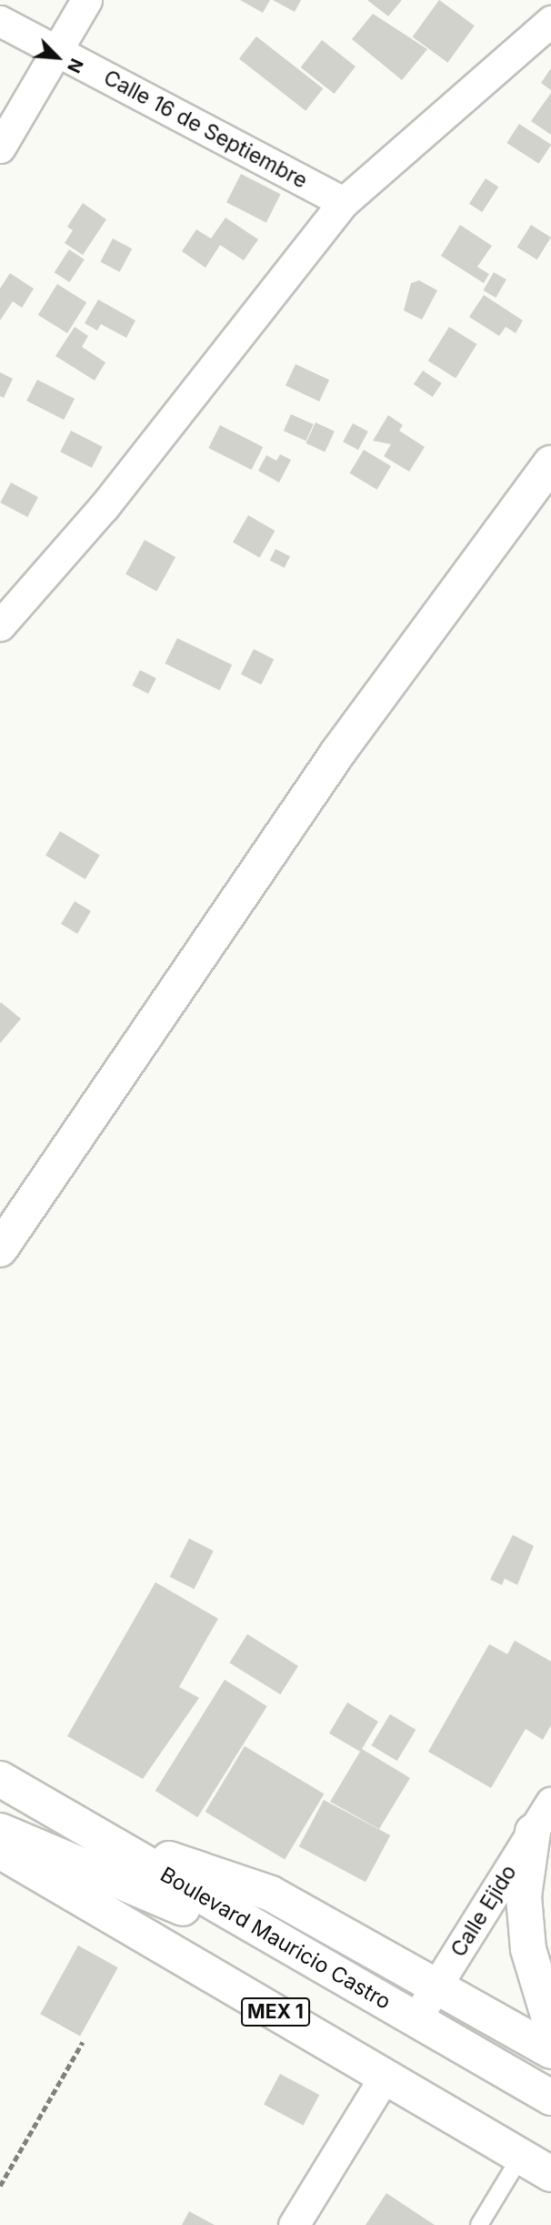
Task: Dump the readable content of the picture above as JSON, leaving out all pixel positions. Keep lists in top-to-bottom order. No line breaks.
{"streets":{"main road":["Boulevard Mauricio Castro","MEX 1"],"street":["Calle 16 de Septiembre","Calle Ejido"]},"crossings":[["Calle Ejido","Boulevard Mauricio Castro"]],"north":"bottom right"}
